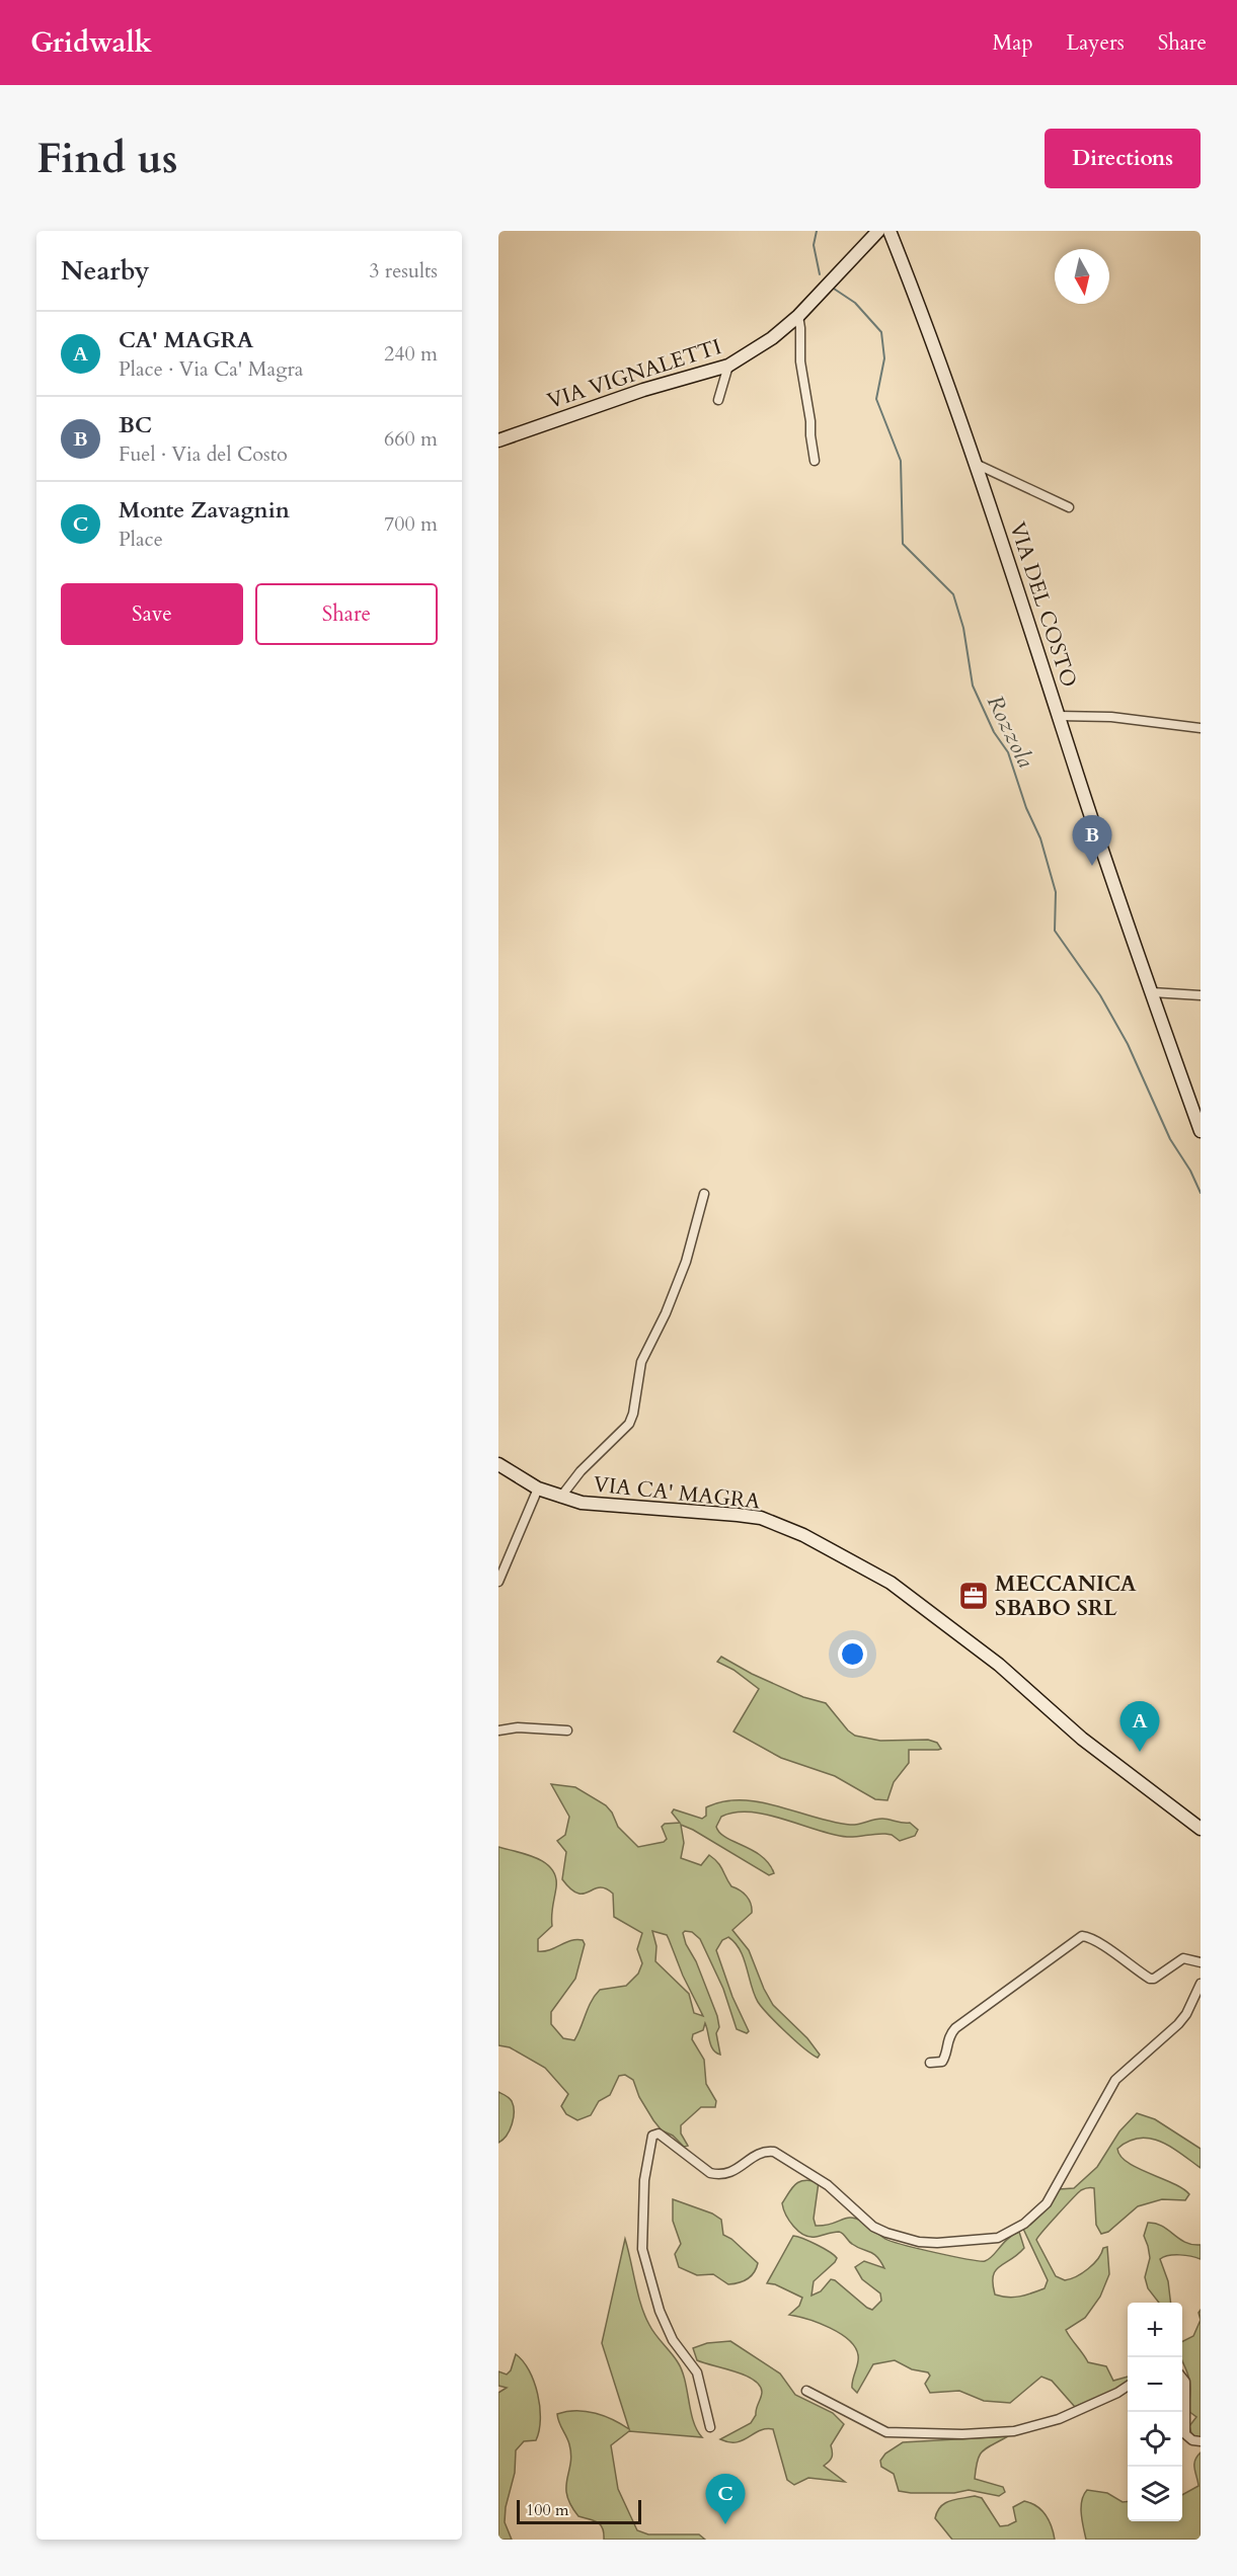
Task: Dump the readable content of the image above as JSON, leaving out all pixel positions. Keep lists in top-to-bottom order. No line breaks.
{"streets":{"street":["VIA VIGNALETTI","VIA DEL COSTO","VIA CA' MAGRA"]},"water":["Rozzola"],"places":{"office":["MECCANICA SBABO SRL"]},"scale_bar":"100 m","north":"bottom","page":{"header":"Gridwalk","nav":["Map","Layers","Share"],"buttons":["Directions",["Save","Share"]],"title":"Find us","heading":["Nearby","3 results"],"list":[{"mark":"A","name":"CA' MAGRA","note":"Place · Via Ca' Magra","value":"240 m"},{"mark":"B","name":"BC","note":"Fuel · Via del Costo","value":"660 m"},{"mark":"C","name":"Monte Zavagnin","note":"Place","value":"700 m"}],"pins":["B","A","C"],"map_buttons":["+","−"],"scale":"100 m"}}
